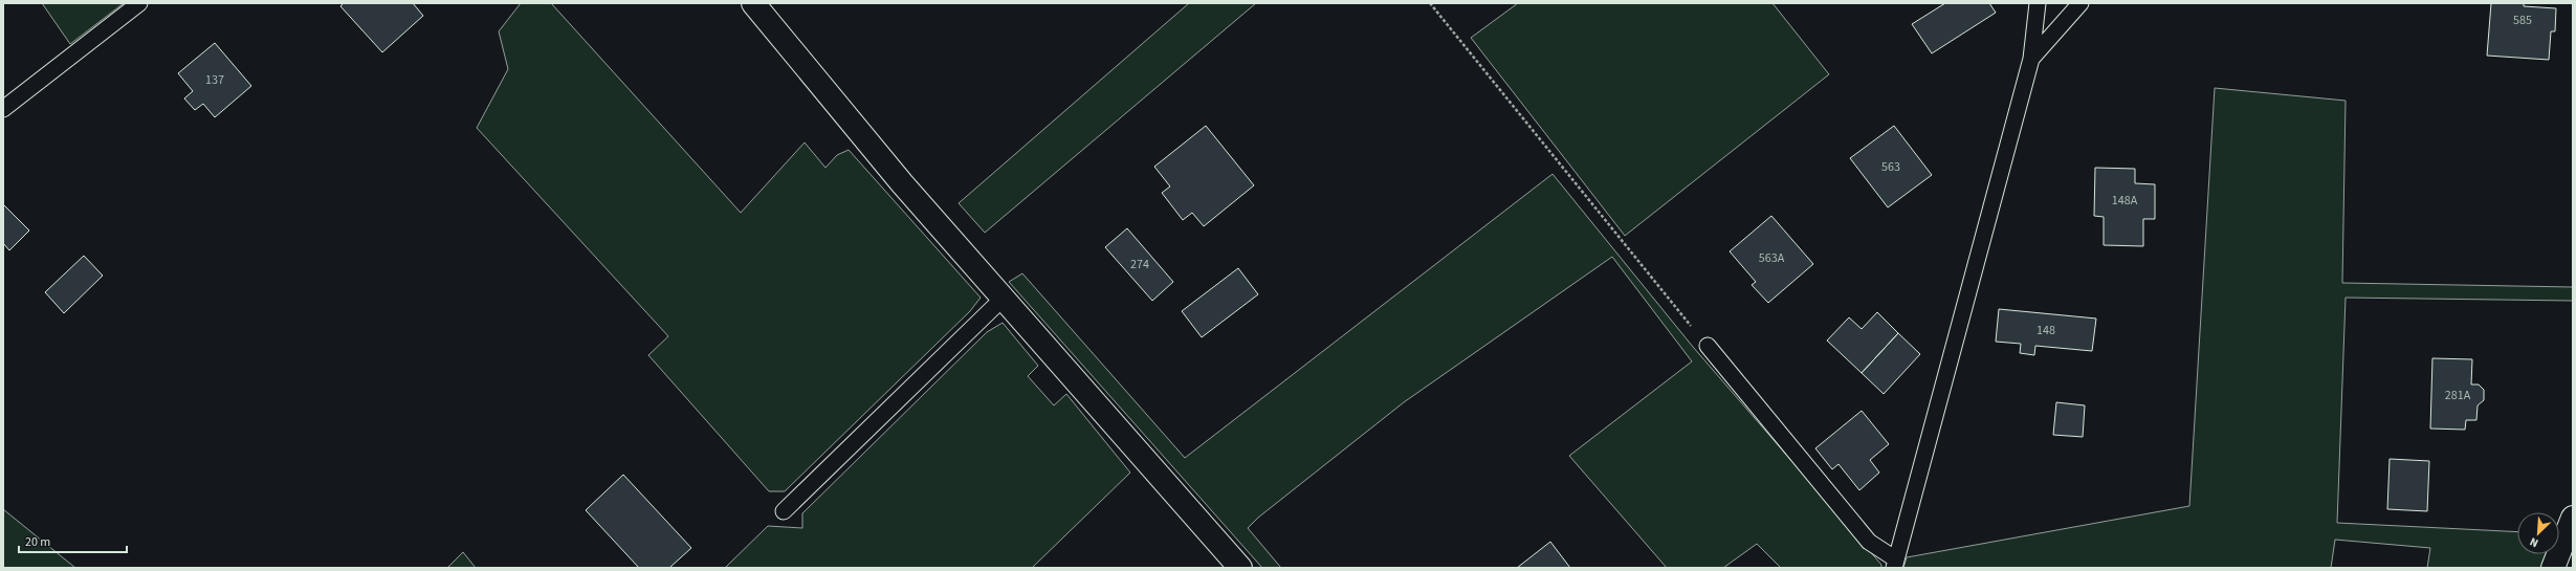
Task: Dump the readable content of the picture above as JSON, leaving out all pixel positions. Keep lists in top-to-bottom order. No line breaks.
{"house_numbers":["585","137","563","148A","563A","274","148","281A"],"scale_bar":"20 m","north":"bottom left"}
